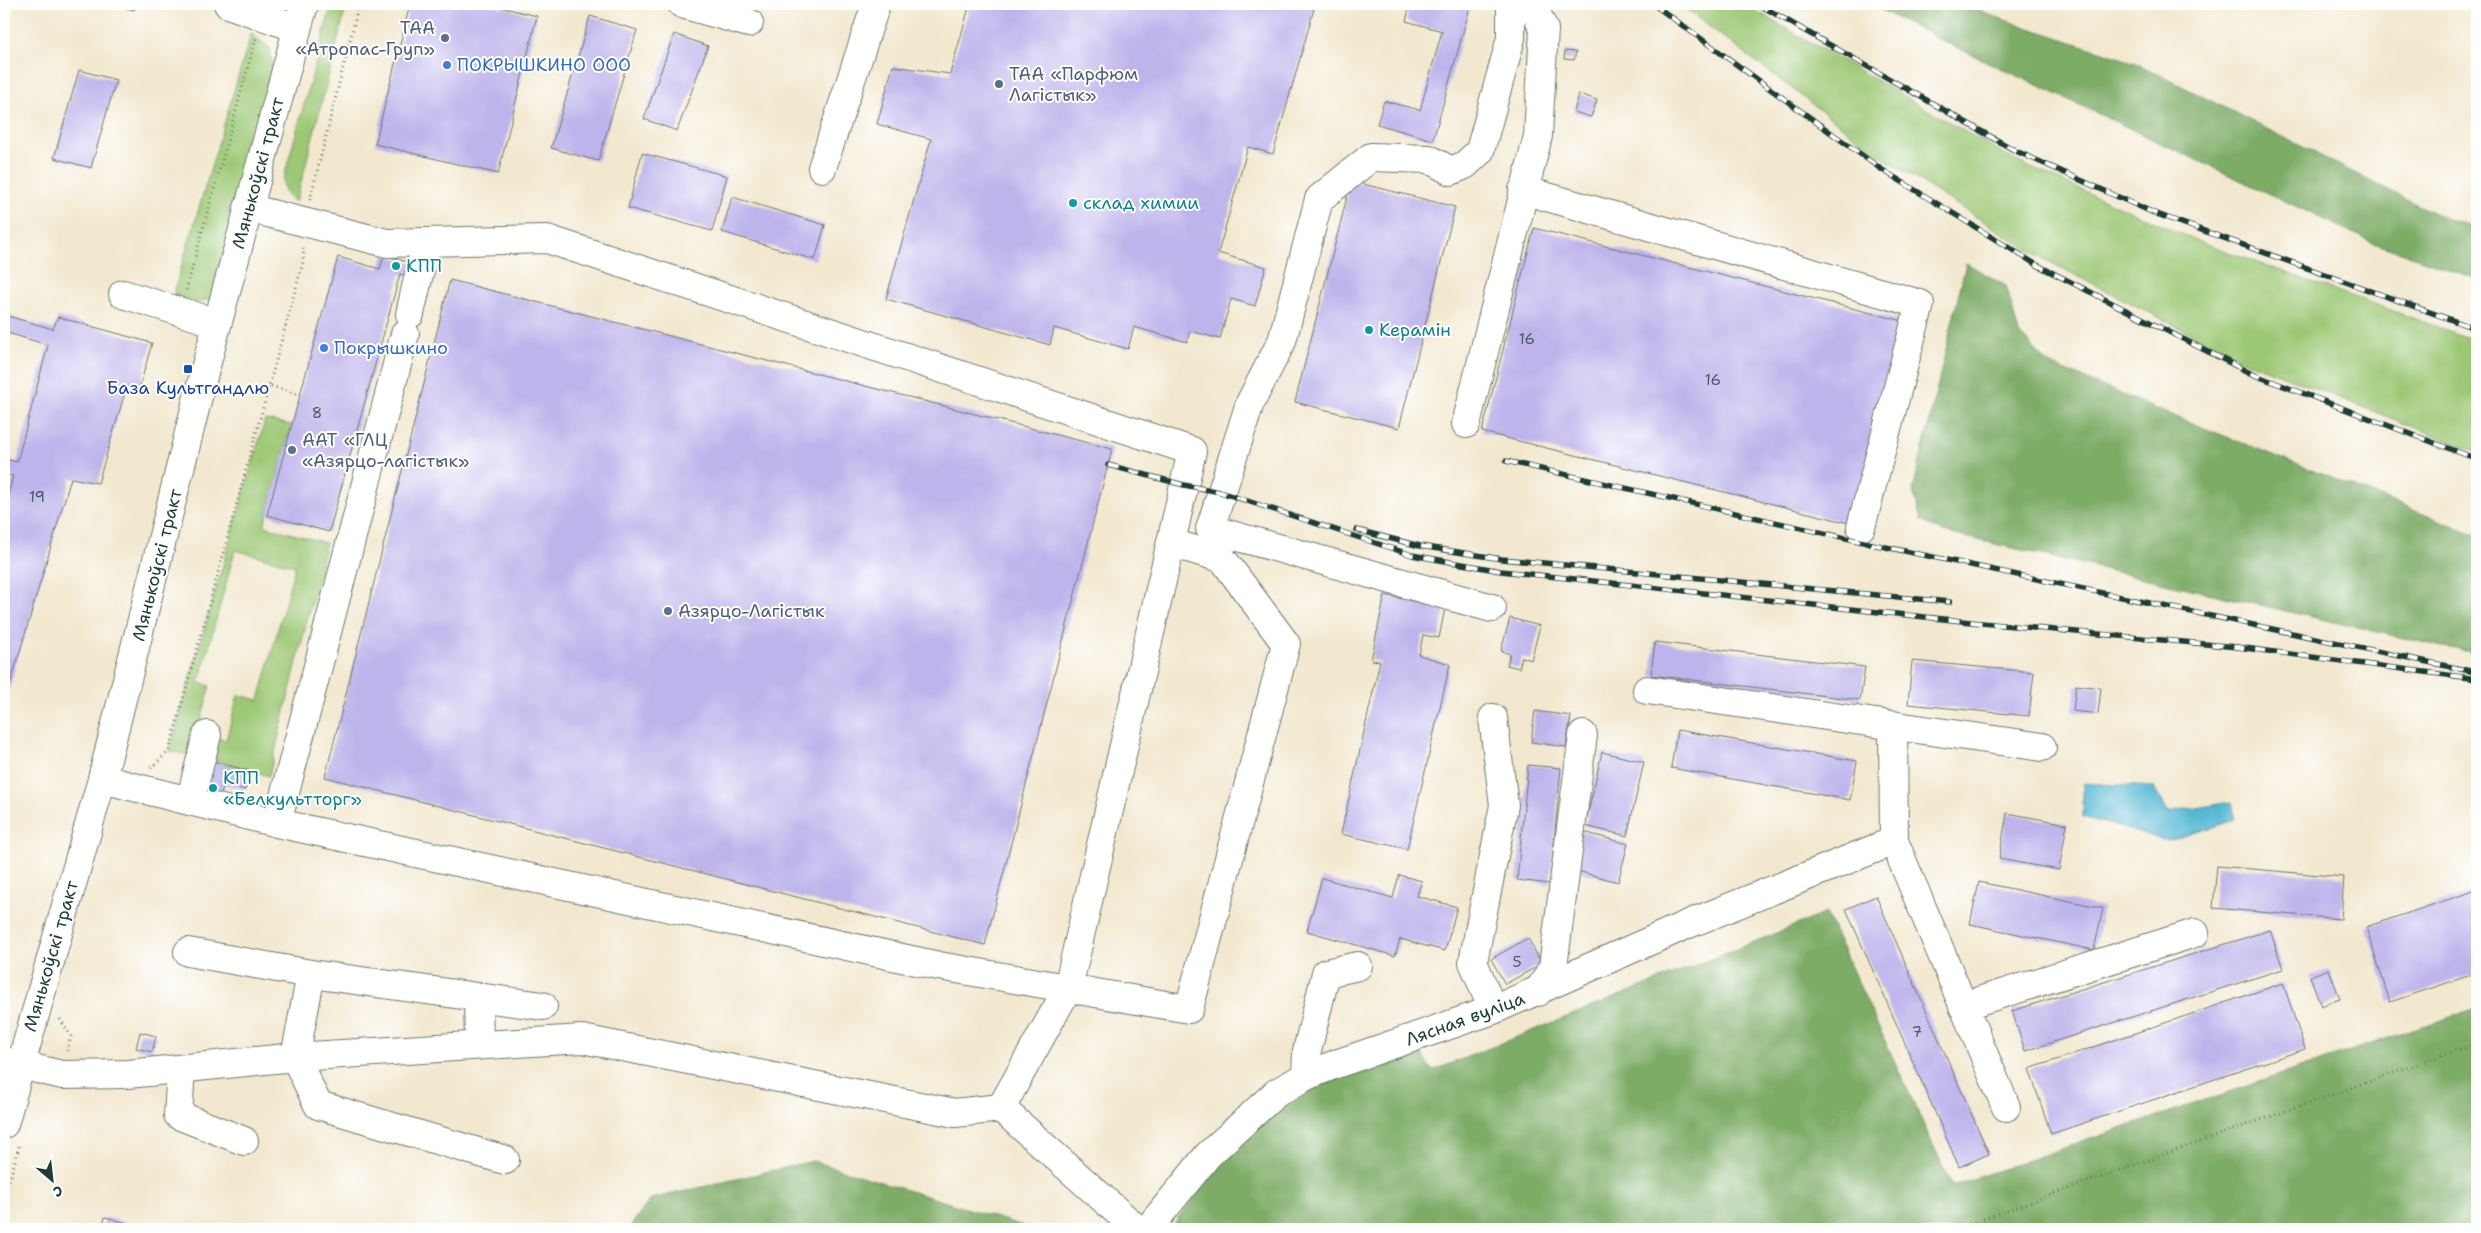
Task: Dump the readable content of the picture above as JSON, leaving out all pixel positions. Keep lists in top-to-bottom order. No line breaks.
{"streets":{"street":["Мянькоўскі тракт","Лясная вуліца"]},"places":{"other":["ТАА «Атропас-Груп»","ПОКРЫШКИНО ООО","ТАА «Парфюм Лагістык»","склад химии","КПП","Керамін","Покрышкино","ААТ «ГЛЦ «Азярцо-лагістык»","Азярцо-Лагістык","КПП «Белкультторг»"],"transit":["База Культгандлю"]},"house_numbers":["16","16","8","19","5","7"],"north":"bottom right"}
